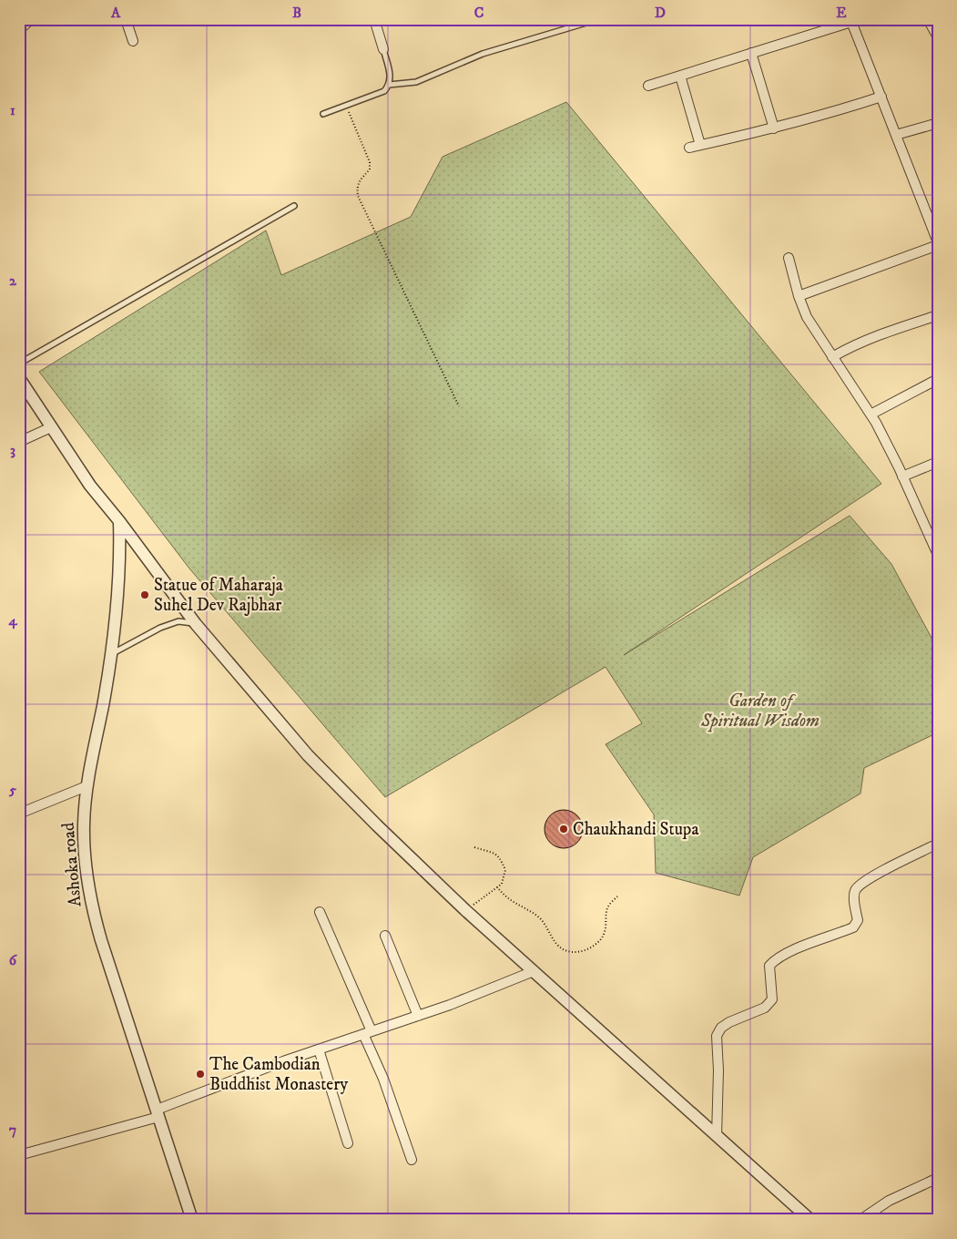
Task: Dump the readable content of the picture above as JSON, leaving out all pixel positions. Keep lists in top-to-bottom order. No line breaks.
{"streets":{"street":["Ashoka road"]},"parks":["Garden of Spiritual Wisdom"],"places":["Statue of Maharaja Suhel Dev Rajbhar","Chaukhandi Stupa","The Cambodian Buddhist Monastery"],"grid":{"columns":["A","B","C","D","E"],"rows":["1","2","3","4","5","6","7"]}}
